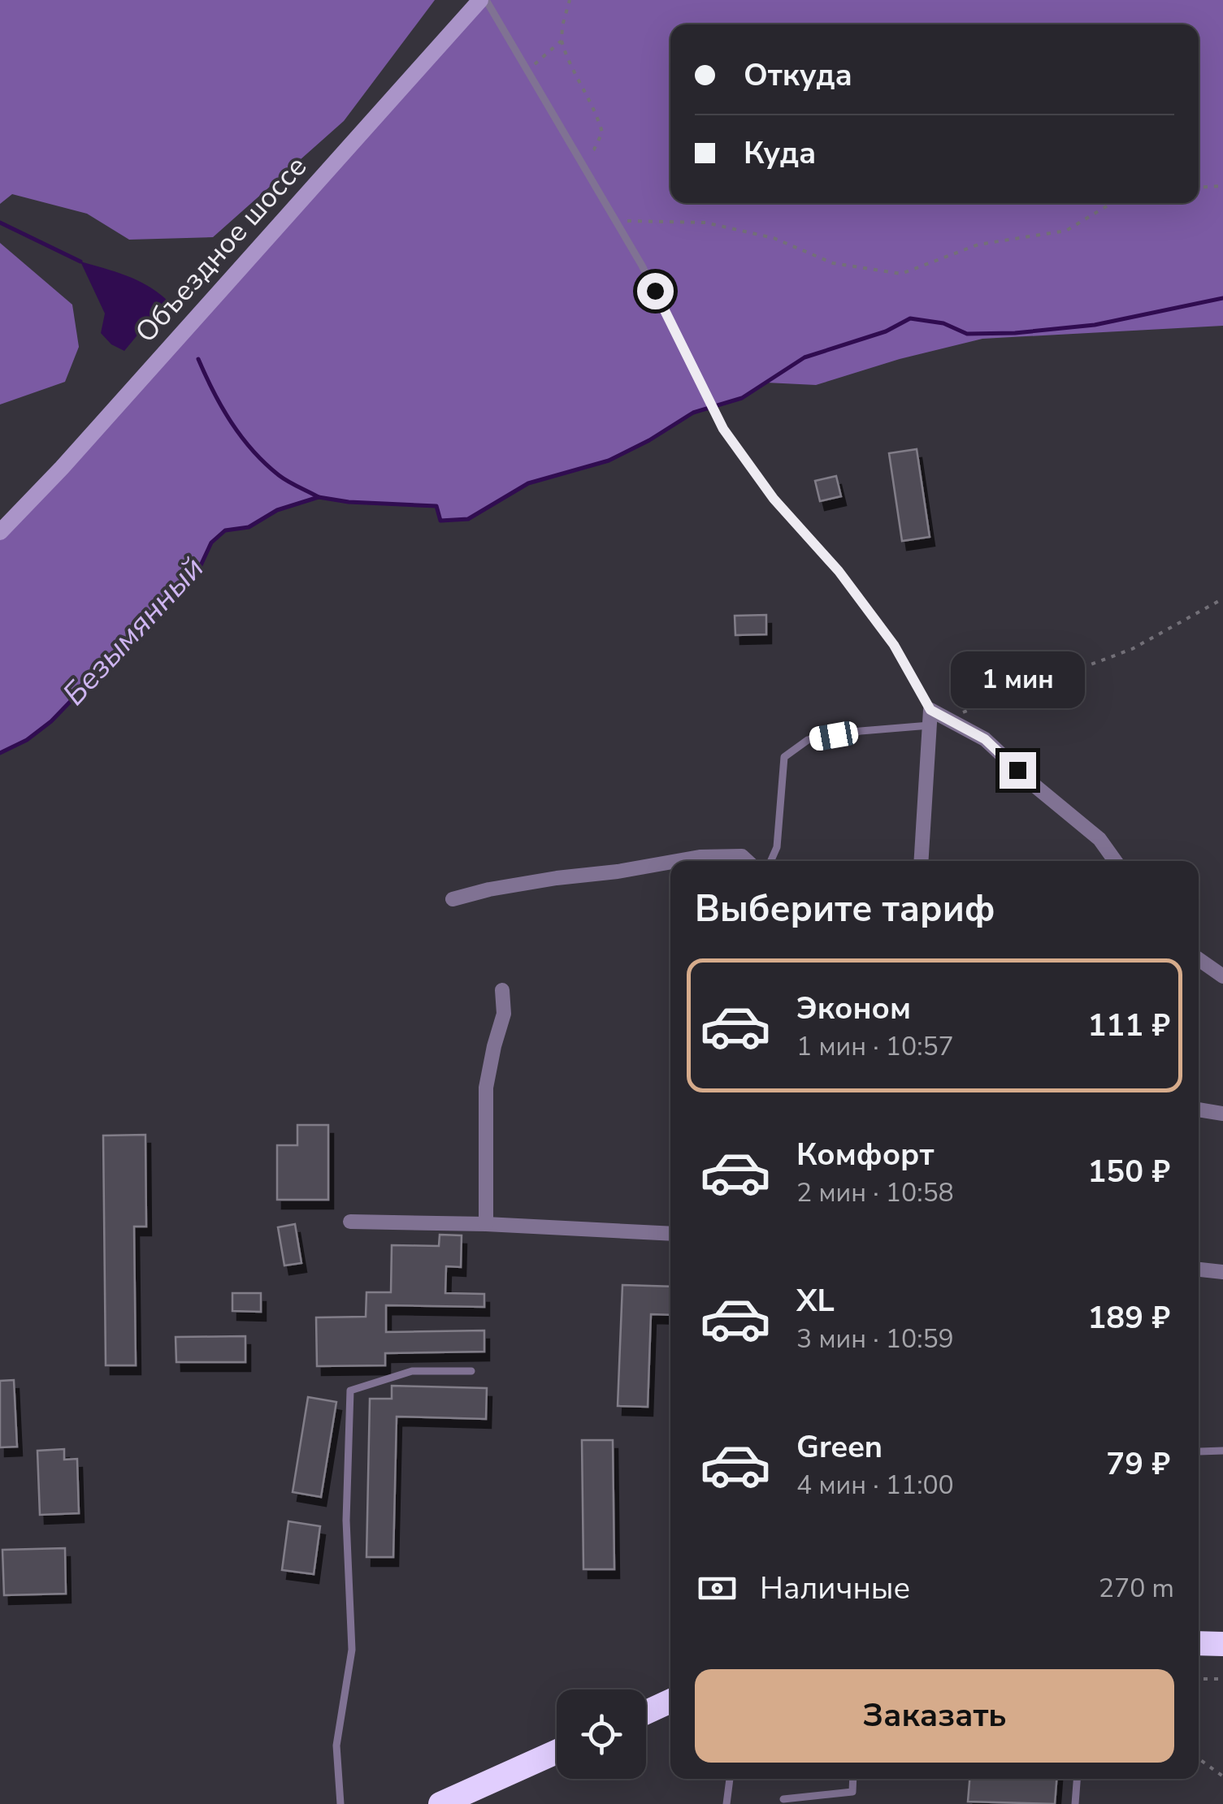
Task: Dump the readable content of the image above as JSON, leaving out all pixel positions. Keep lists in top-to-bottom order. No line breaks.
{"streets":{"street":["Объездное шоссе"]},"water":["Безымянный"],"page":{"banner":["Откуда","Куда"],"bubble":"1 мин","heading":"Выберите тариф","list":[{"name":"Эконом","note":"1 мин · 10:57","value":"111 ₽"},{"name":"Комфорт","note":"2 мин · 10:58","value":"150 ₽"},{"name":"XL","note":"3 мин · 10:59","value":"189 ₽"},{"name":"Green","note":"4 мин · 11:00","value":"79 ₽"}],"pay":["Наличные","270 m"],"buttons":"Заказать"}}
